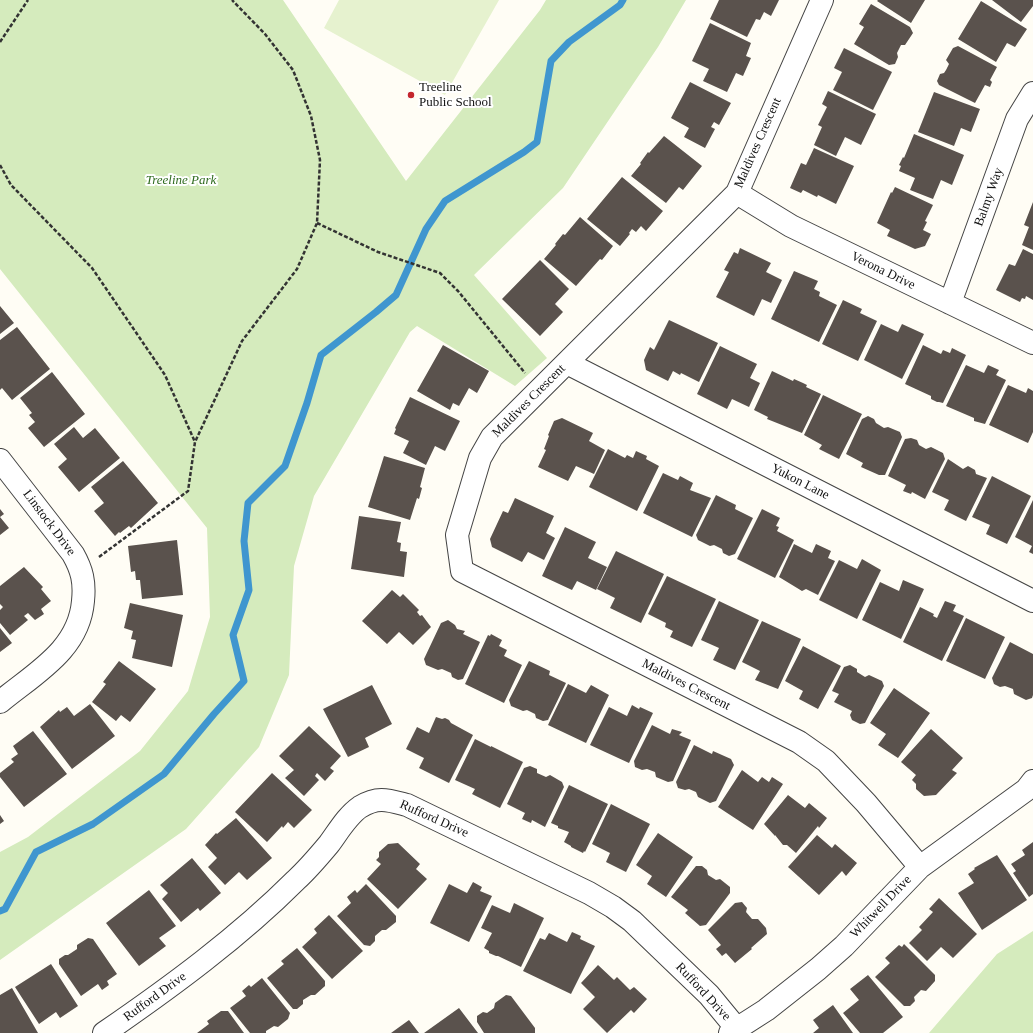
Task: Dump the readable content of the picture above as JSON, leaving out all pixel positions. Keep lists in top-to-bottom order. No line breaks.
{"streets":{"street":["Maldives Crescent","Balmy Way","Verona Drive","Yukon Lane","Linstock Drive","Rufford Drive","Whitwell Drive"]},"crossings":[["Maldives Crescent","Verona Drive"],["Maldives Crescent","Yukon Lane"],["Maldives Crescent","Whitwell Drive"],["Balmy Way","Verona Drive"],["Rufford Drive","Whitwell Drive"]],"parks":["Treeline Park"],"places":["Treeline Public School"]}
